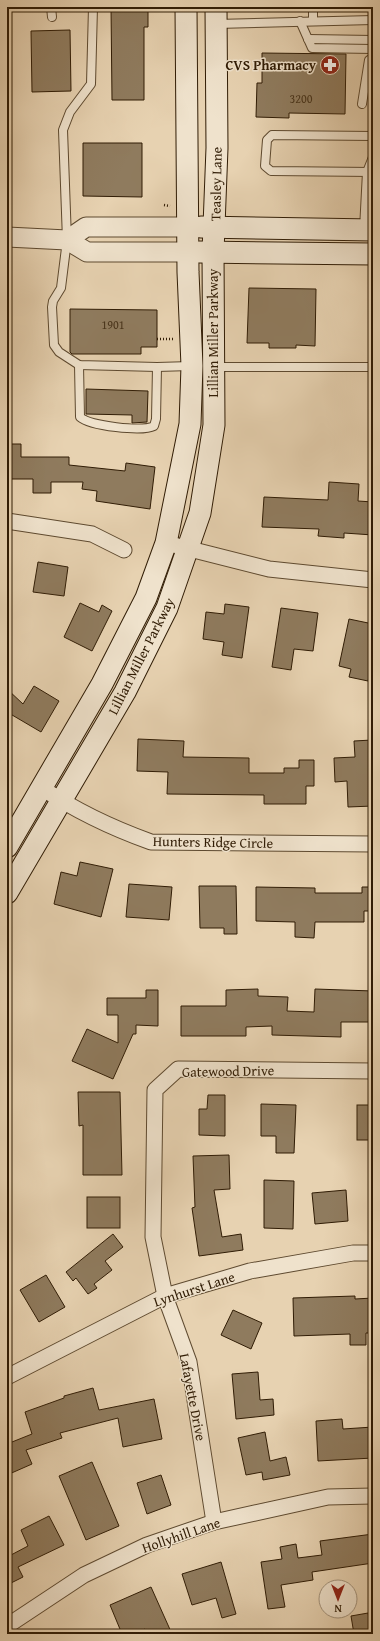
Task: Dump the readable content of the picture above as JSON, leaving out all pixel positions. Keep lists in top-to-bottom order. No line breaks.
{"streets":{"main road":["Teasley Lane","Lillian Miller Parkway"],"street":["Hunters Ridge Circle","Gatewood Drive","Lynhurst Lane","Lafayette Drive","Hollyhill Lane"]},"crossings":[["Teasley Lane","Lillian Miller Parkway"],["Lillian Miller Parkway","Hunters Ridge Circle"],["Gatewood Drive","Lafayette Drive"],["Lynhurst Lane","Lafayette Drive"],["Lafayette Drive","Hollyhill Lane"]],"places":{"pharmacy":["CVS Pharmacy"]},"house_numbers":["3200","1901"],"north":"bottom"}
